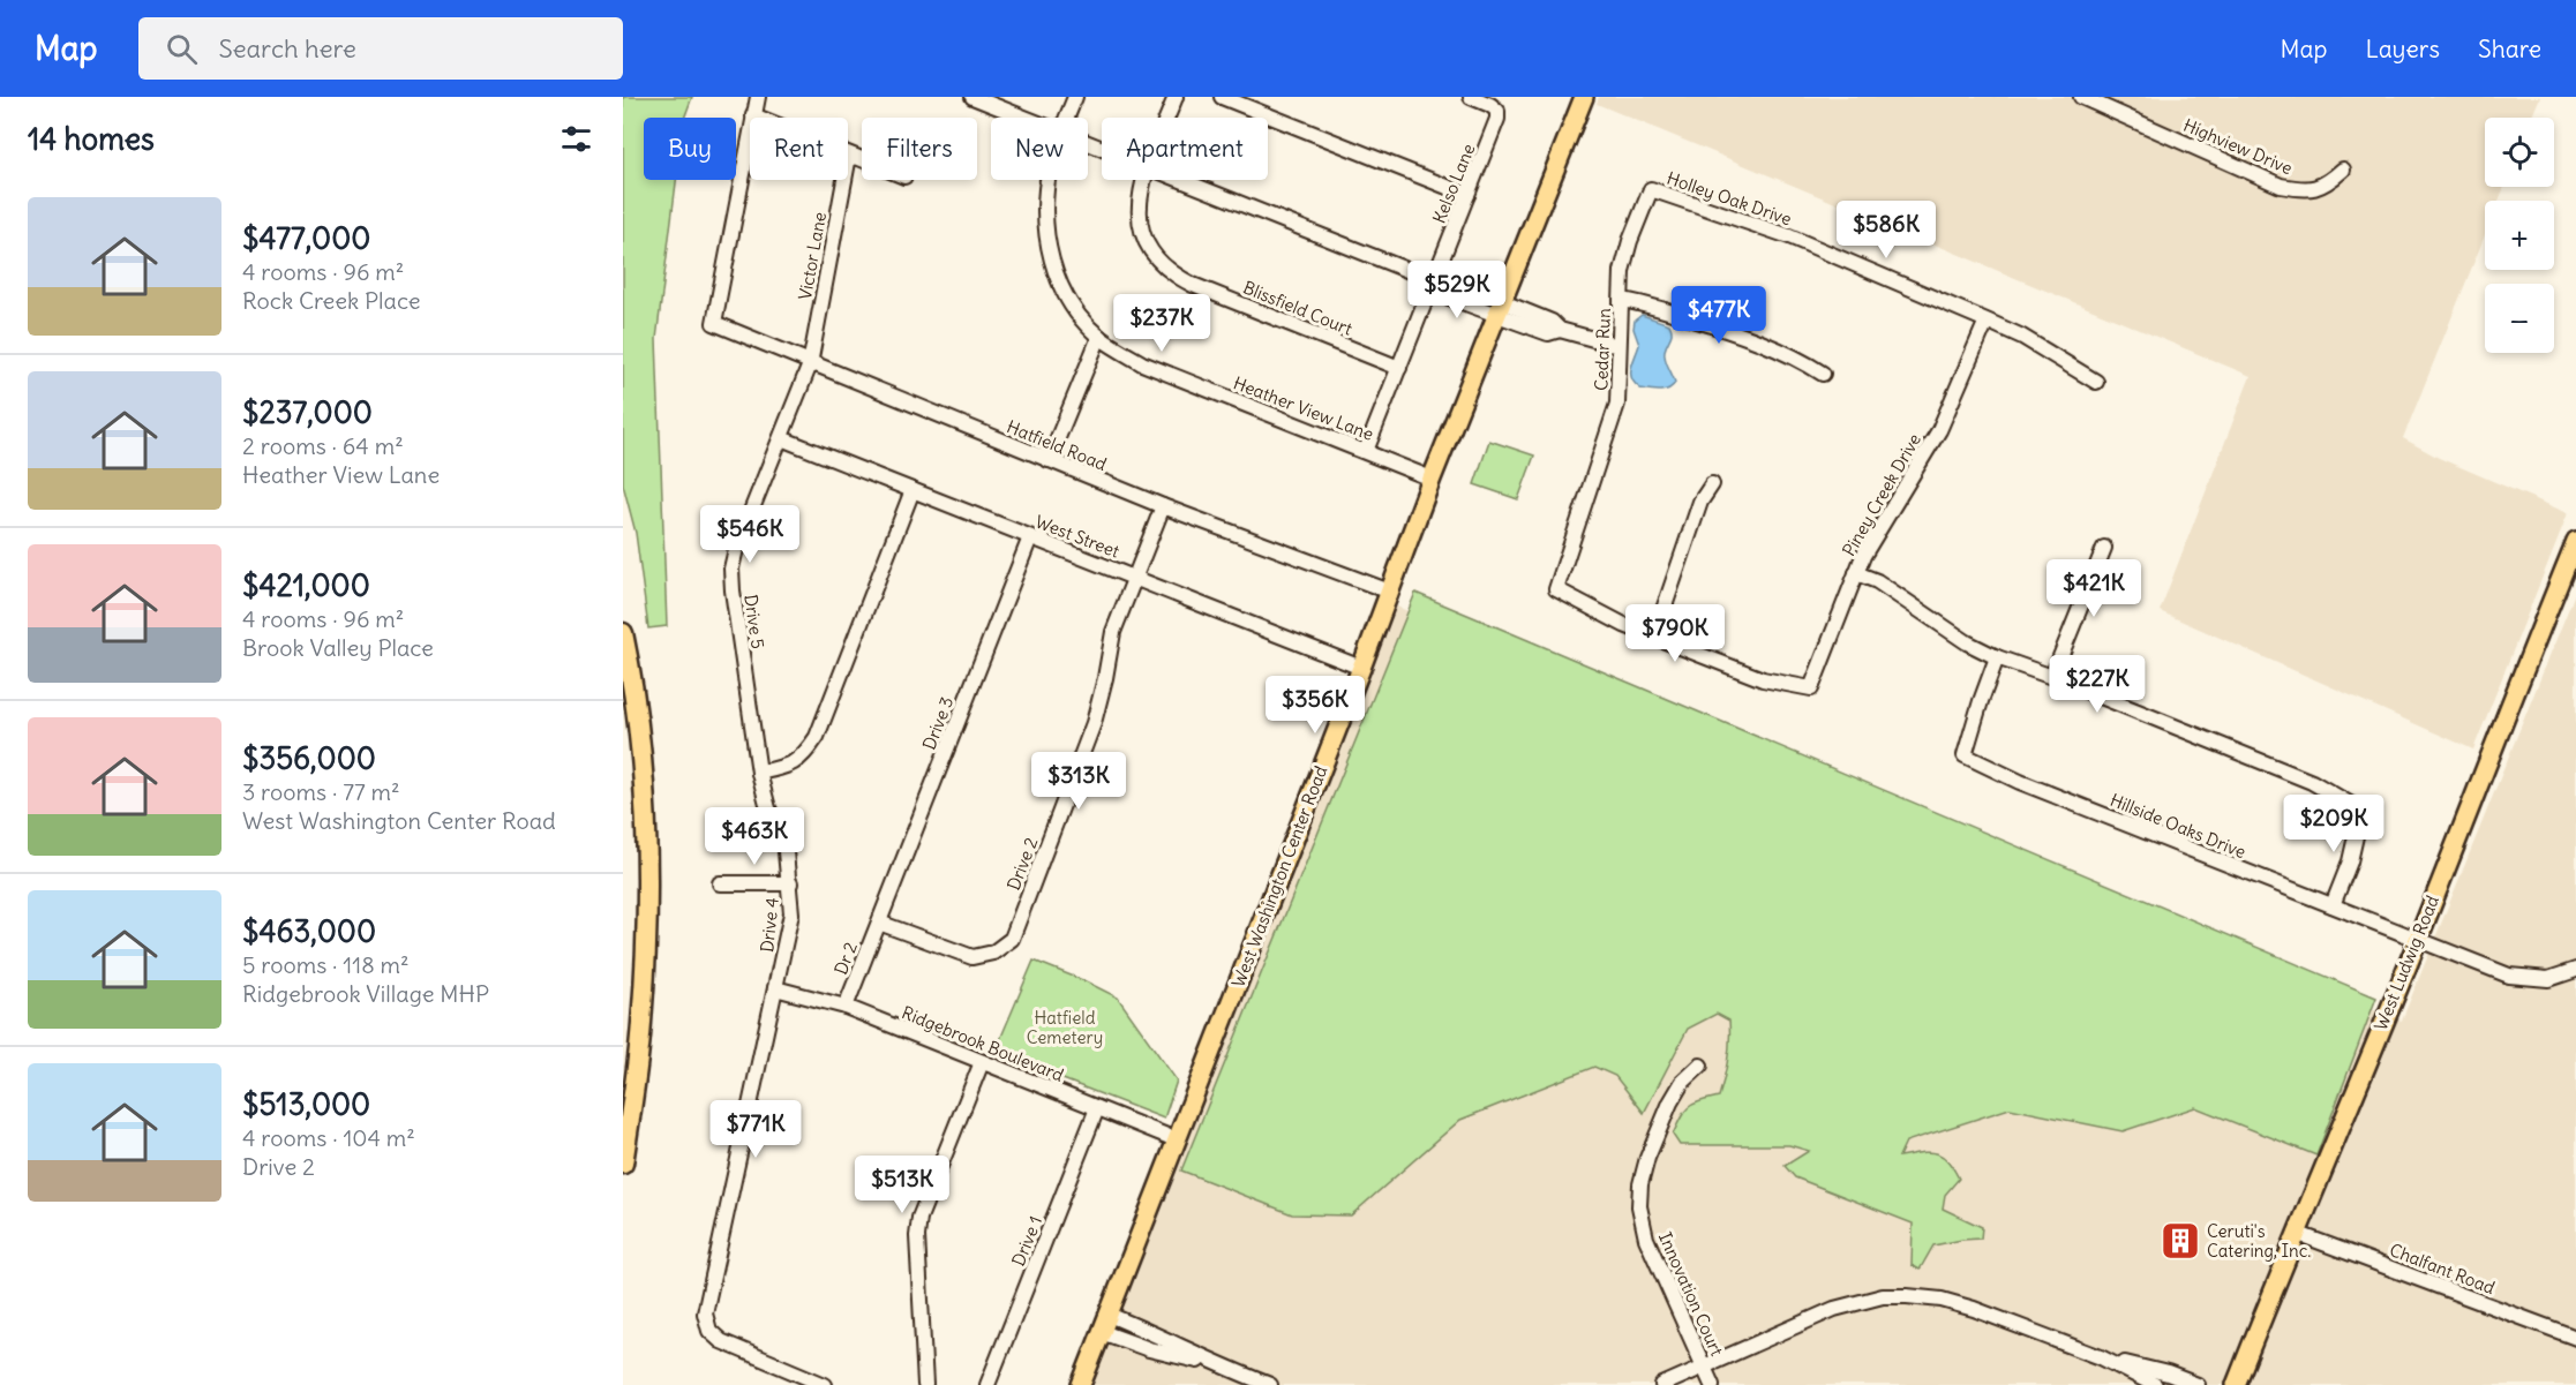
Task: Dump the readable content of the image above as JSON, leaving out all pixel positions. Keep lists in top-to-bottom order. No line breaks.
{"streets":{"main road":["West Washington Center Road","West Ludwig Road"],"street":["Highview Drive","Kelso Lane","Holley Oak Drive","Victor Lane","Blissfield Court","Cedar Run","Heather View Lane","Hatfield Road","Piney Creek Drive","West Street","Drive 5","Drive 3","Hillside Oaks Drive","Drive 2","Drive 4","Dr 2","Ridgebrook Boulevard","Drive 1","Chalfant Road","Innovation Court"]},"crossings":[["Kelso Lane","Blissfield Court"],["Kelso Lane","Heather View Lane"],["Holley Oak Drive","Cedar Run"],["Holley Oak Drive","Piney Creek Drive"],["Victor Lane","Hatfield Road"],["Victor Lane","Drive 5"],["Cedar Run","Piney Creek Drive"],["Heather View Lane","West Washington Center Road"],["Hatfield Road","Drive 5"],["Hatfield Road","Drive 2"],["Hatfield Road","West Washington Center Road"],["West Street","Drive 5"],["West Street","Drive 3"],["West Street","Drive 2"],["West Street","West Washington Center Road"],["Drive 5","Drive 4"],["Drive 3","Drive 2"],["Drive 3","Dr 2"],["Hillside Oaks Drive","West Ludwig Road"],["Drive 2","Dr 2"],["West Washington Center Road","Ridgebrook Boulevard"],["Drive 4","Ridgebrook Boulevard"],["Dr 2","Ridgebrook Boulevard"],["West Ludwig Road","Chalfant Road"],["Ridgebrook Boulevard","Drive 1"]],"parks":["Hatfield Cemetery"],"places":{"building":["Ceruti's Catering, Inc."]},"page":{"header":"Map","search":"Search here","nav":["Map","Layers","Share"],"heading":"14 homes","map_buttons":["+","−"],"chip":["Buy","Rent","Filters","New","Apartment"],"list":[{"name":"$477,000","note":"4 rooms · 96 m² · Rock Creek Place"},{"name":"$237,000","note":"2 rooms · 64 m² · Heather View Lane"},{"name":"$421,000","note":"4 rooms · 96 m² · Brook Valley Place"},{"name":"$356,000","note":"3 rooms · 77 m² · West Washington Center Road"},{"name":"$463,000","note":"5 rooms · 118 m² · Ridgebrook Village MHP"},{"name":"$513,000","note":"4 rooms · 104 m² · Drive 2"}],"price":["$586K","$529K","$477K","$237K","$546K","$421K","$790K","$227K","$356K","$313K","$209K","$463K","$771K","$513K"]}}
